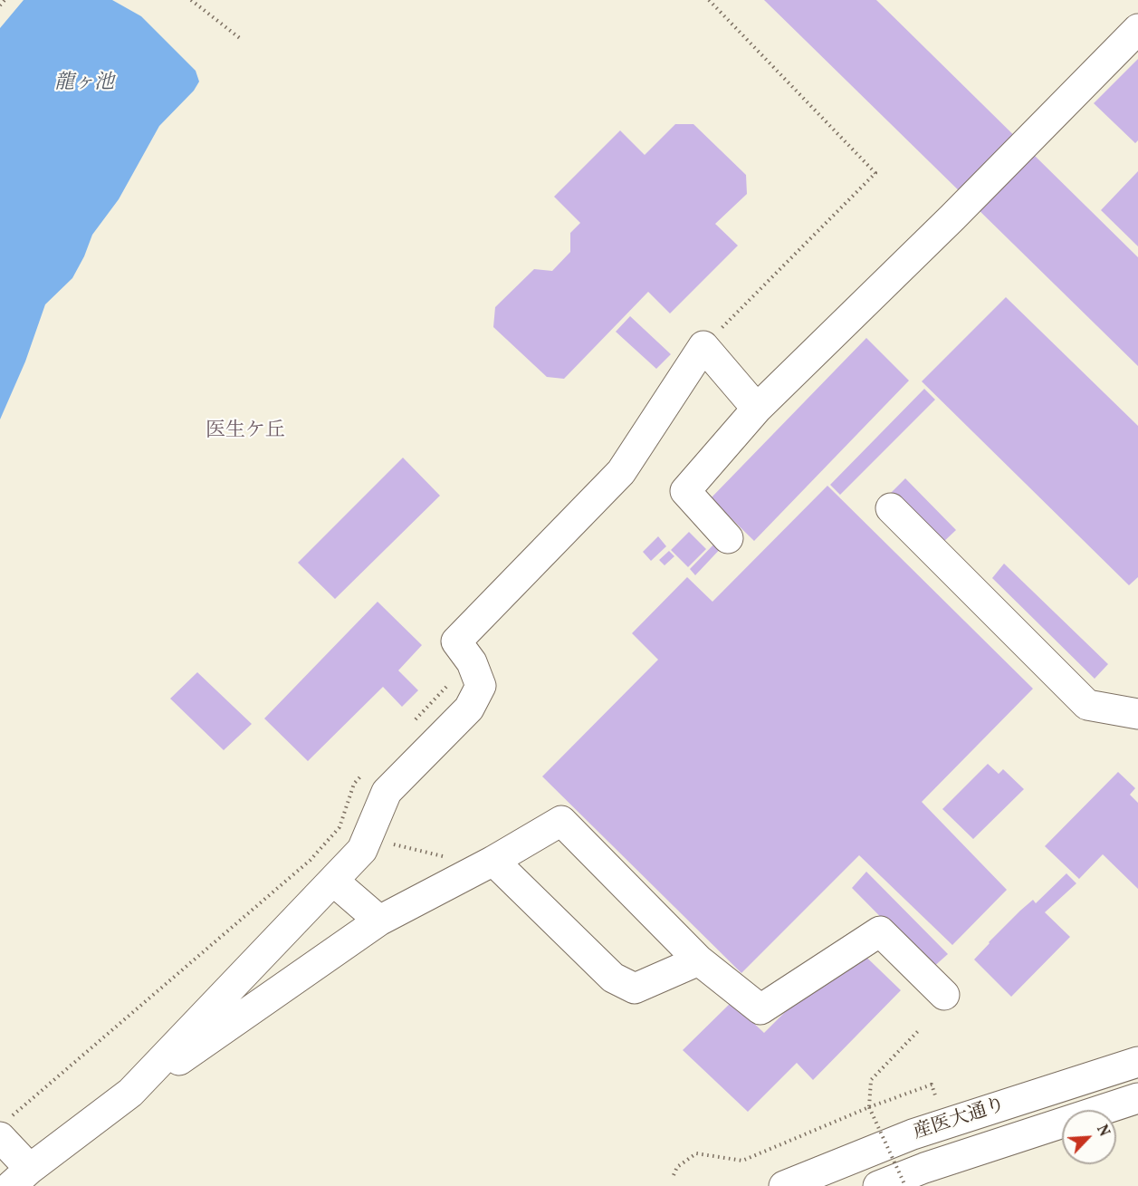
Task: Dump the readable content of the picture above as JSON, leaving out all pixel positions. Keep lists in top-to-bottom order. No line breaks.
{"streets":{"street":["産医大通り"]},"districts":["医生ケ丘"],"water":["龍ヶ池"],"north":"top right"}
